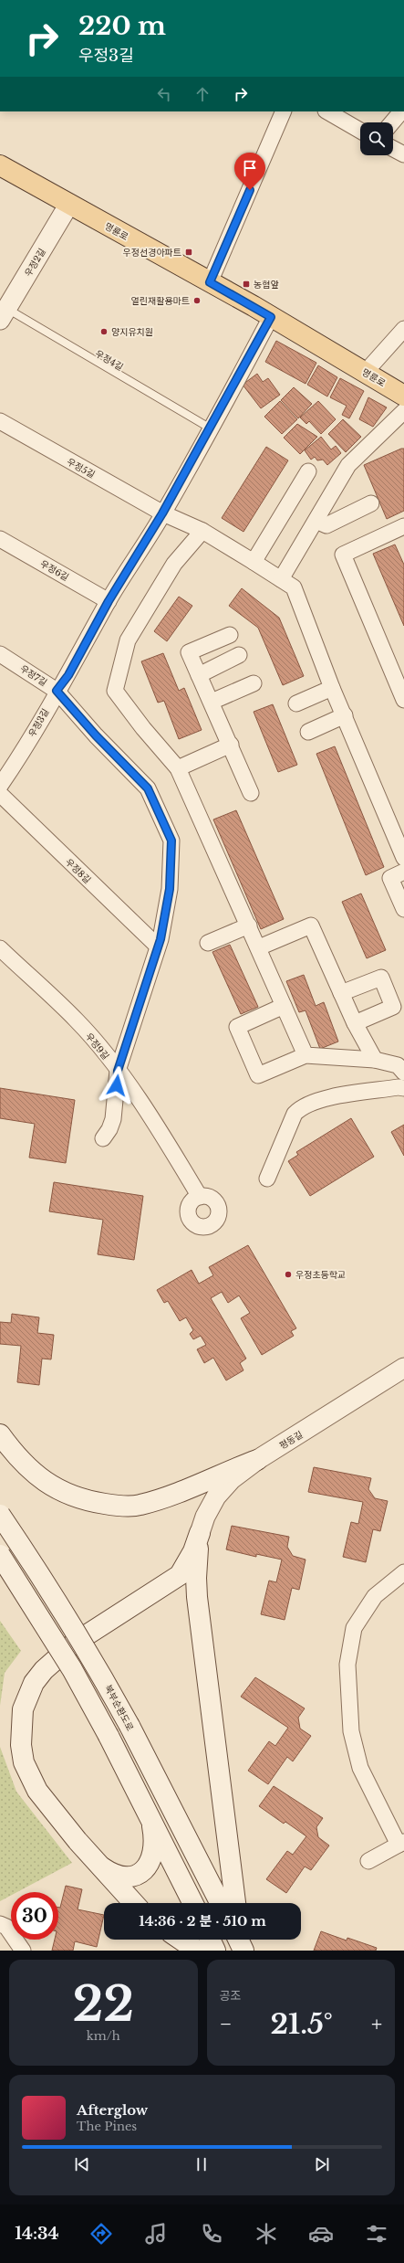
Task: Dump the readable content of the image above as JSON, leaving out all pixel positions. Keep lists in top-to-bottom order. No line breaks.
{"streets":{"main road":["명륜로","북부순환도로"],"street":["우정2길","우정5길","우정6길","우정7길","우정3길","우정8길","우정9길","평동길"],"lane":["우정4길"]},"crossings":[["명륜로","우정2길"],["명륜로","우정3길"],["우정2길","우정4길"],["우정4길","우정3길"],["우정5길","우정3길"],["우정6길","우정3길"],["우정7길","우정3길"],["우정7길","우정8길"],["우정7길","우정9길"]],"places":{"transit":["우정선경아파트","농협앞"],"other":["열린재활용마트","양지유치원","우정초등학교"]},"page":{"turn":["220 m","우정3길"],"limit":"30","trip":"14:36 · 2 분 · 510 m","tile":[["22","km/h"],"공조"],"heat":["−","21.5°","+"],"song":["Afterglow","The Pines"],"tabs":"14:34"}}
